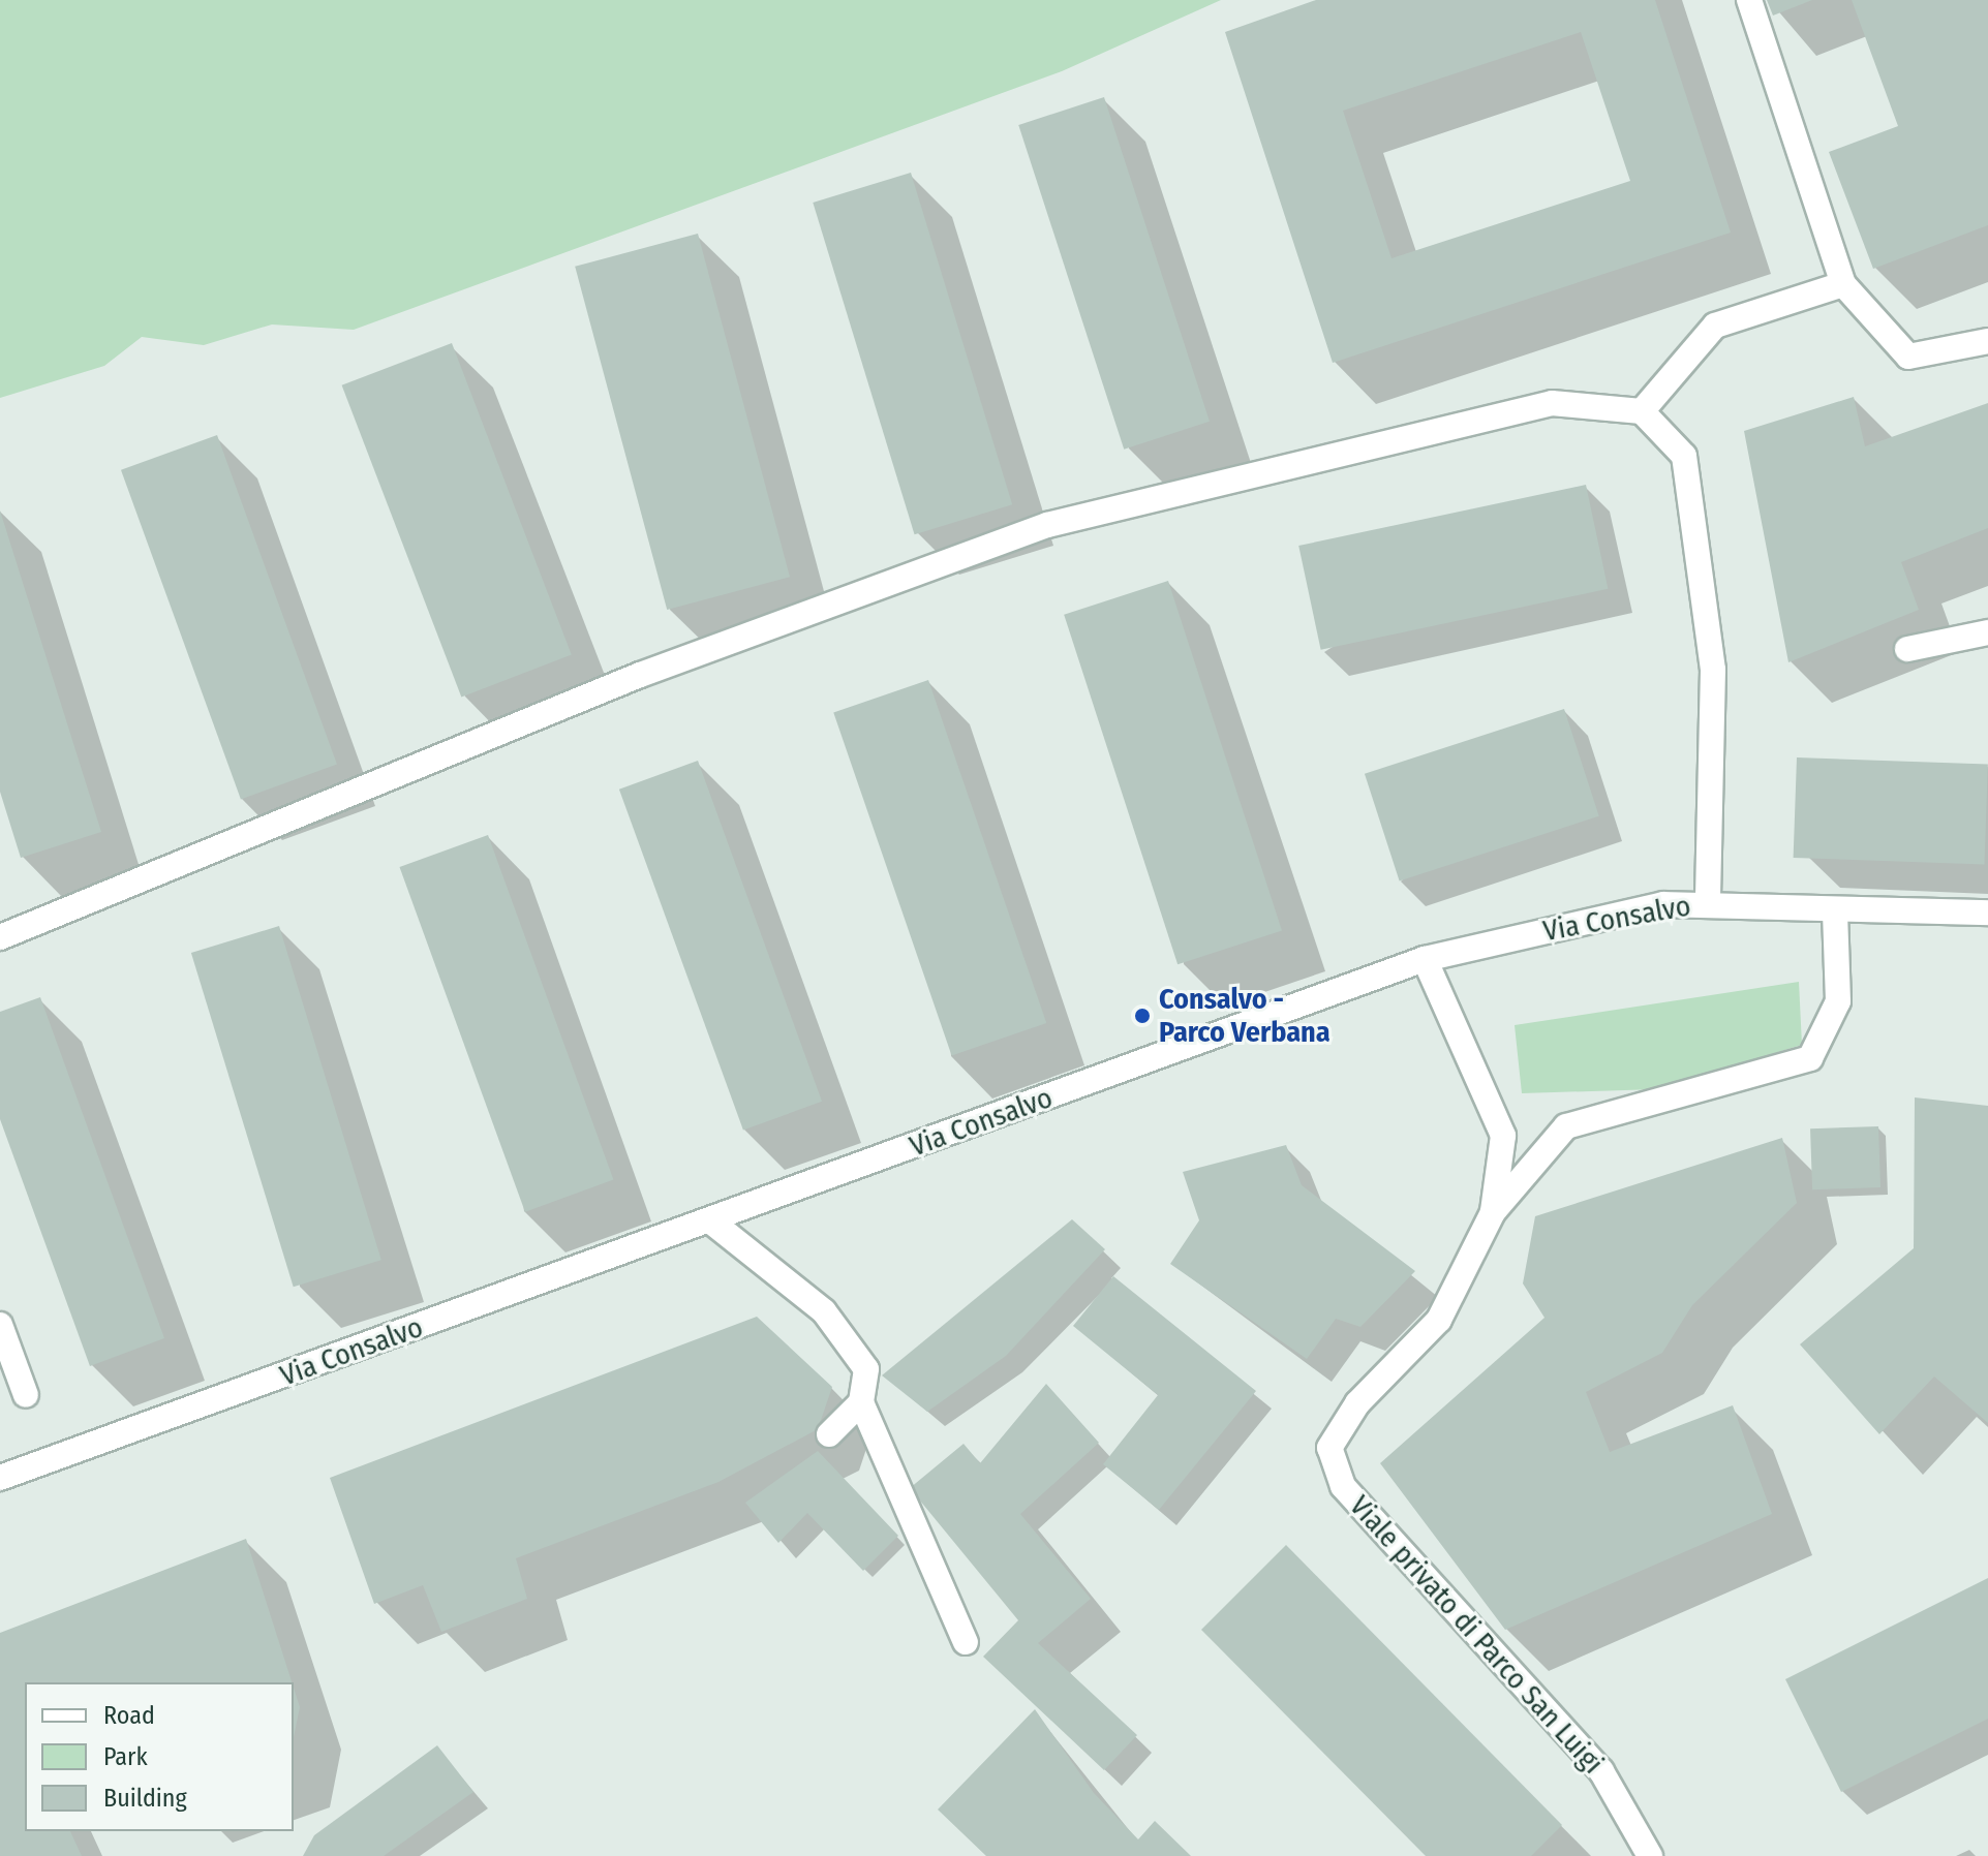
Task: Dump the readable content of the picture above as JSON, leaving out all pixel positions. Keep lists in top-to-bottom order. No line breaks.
{"streets":{"street":["Via Consalvo","Viale privato di Parco San Luigi"]},"places":["Consalvo - Parco Verbana"],"legend":["Road","Park","Building"]}
